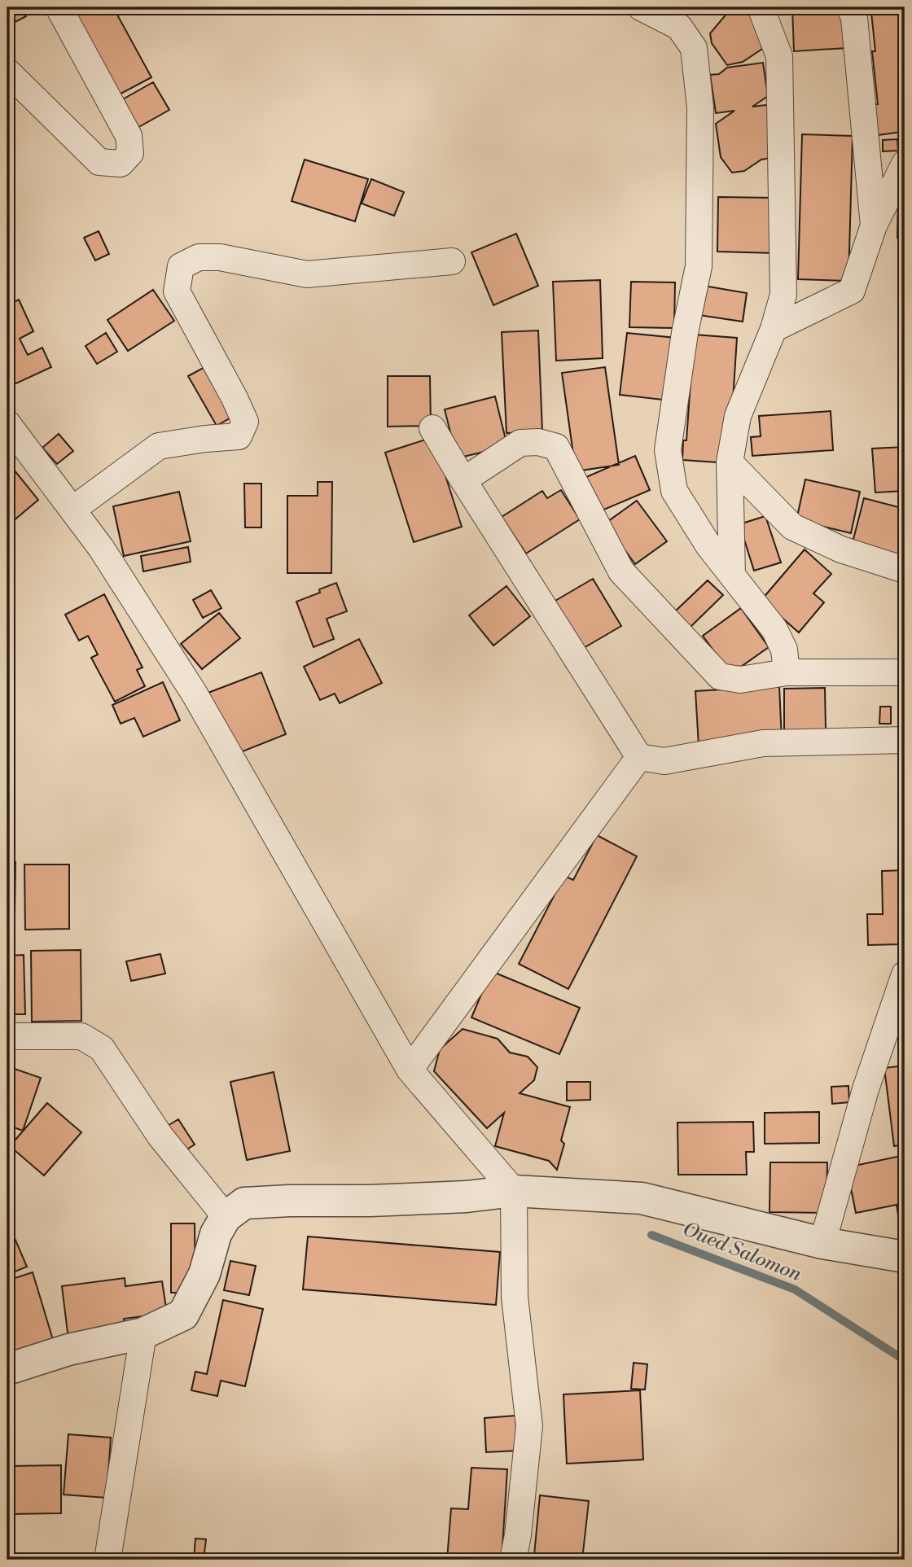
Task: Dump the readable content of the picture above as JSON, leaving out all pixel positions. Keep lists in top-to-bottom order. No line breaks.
{"water":["Oued Salomon"]}
